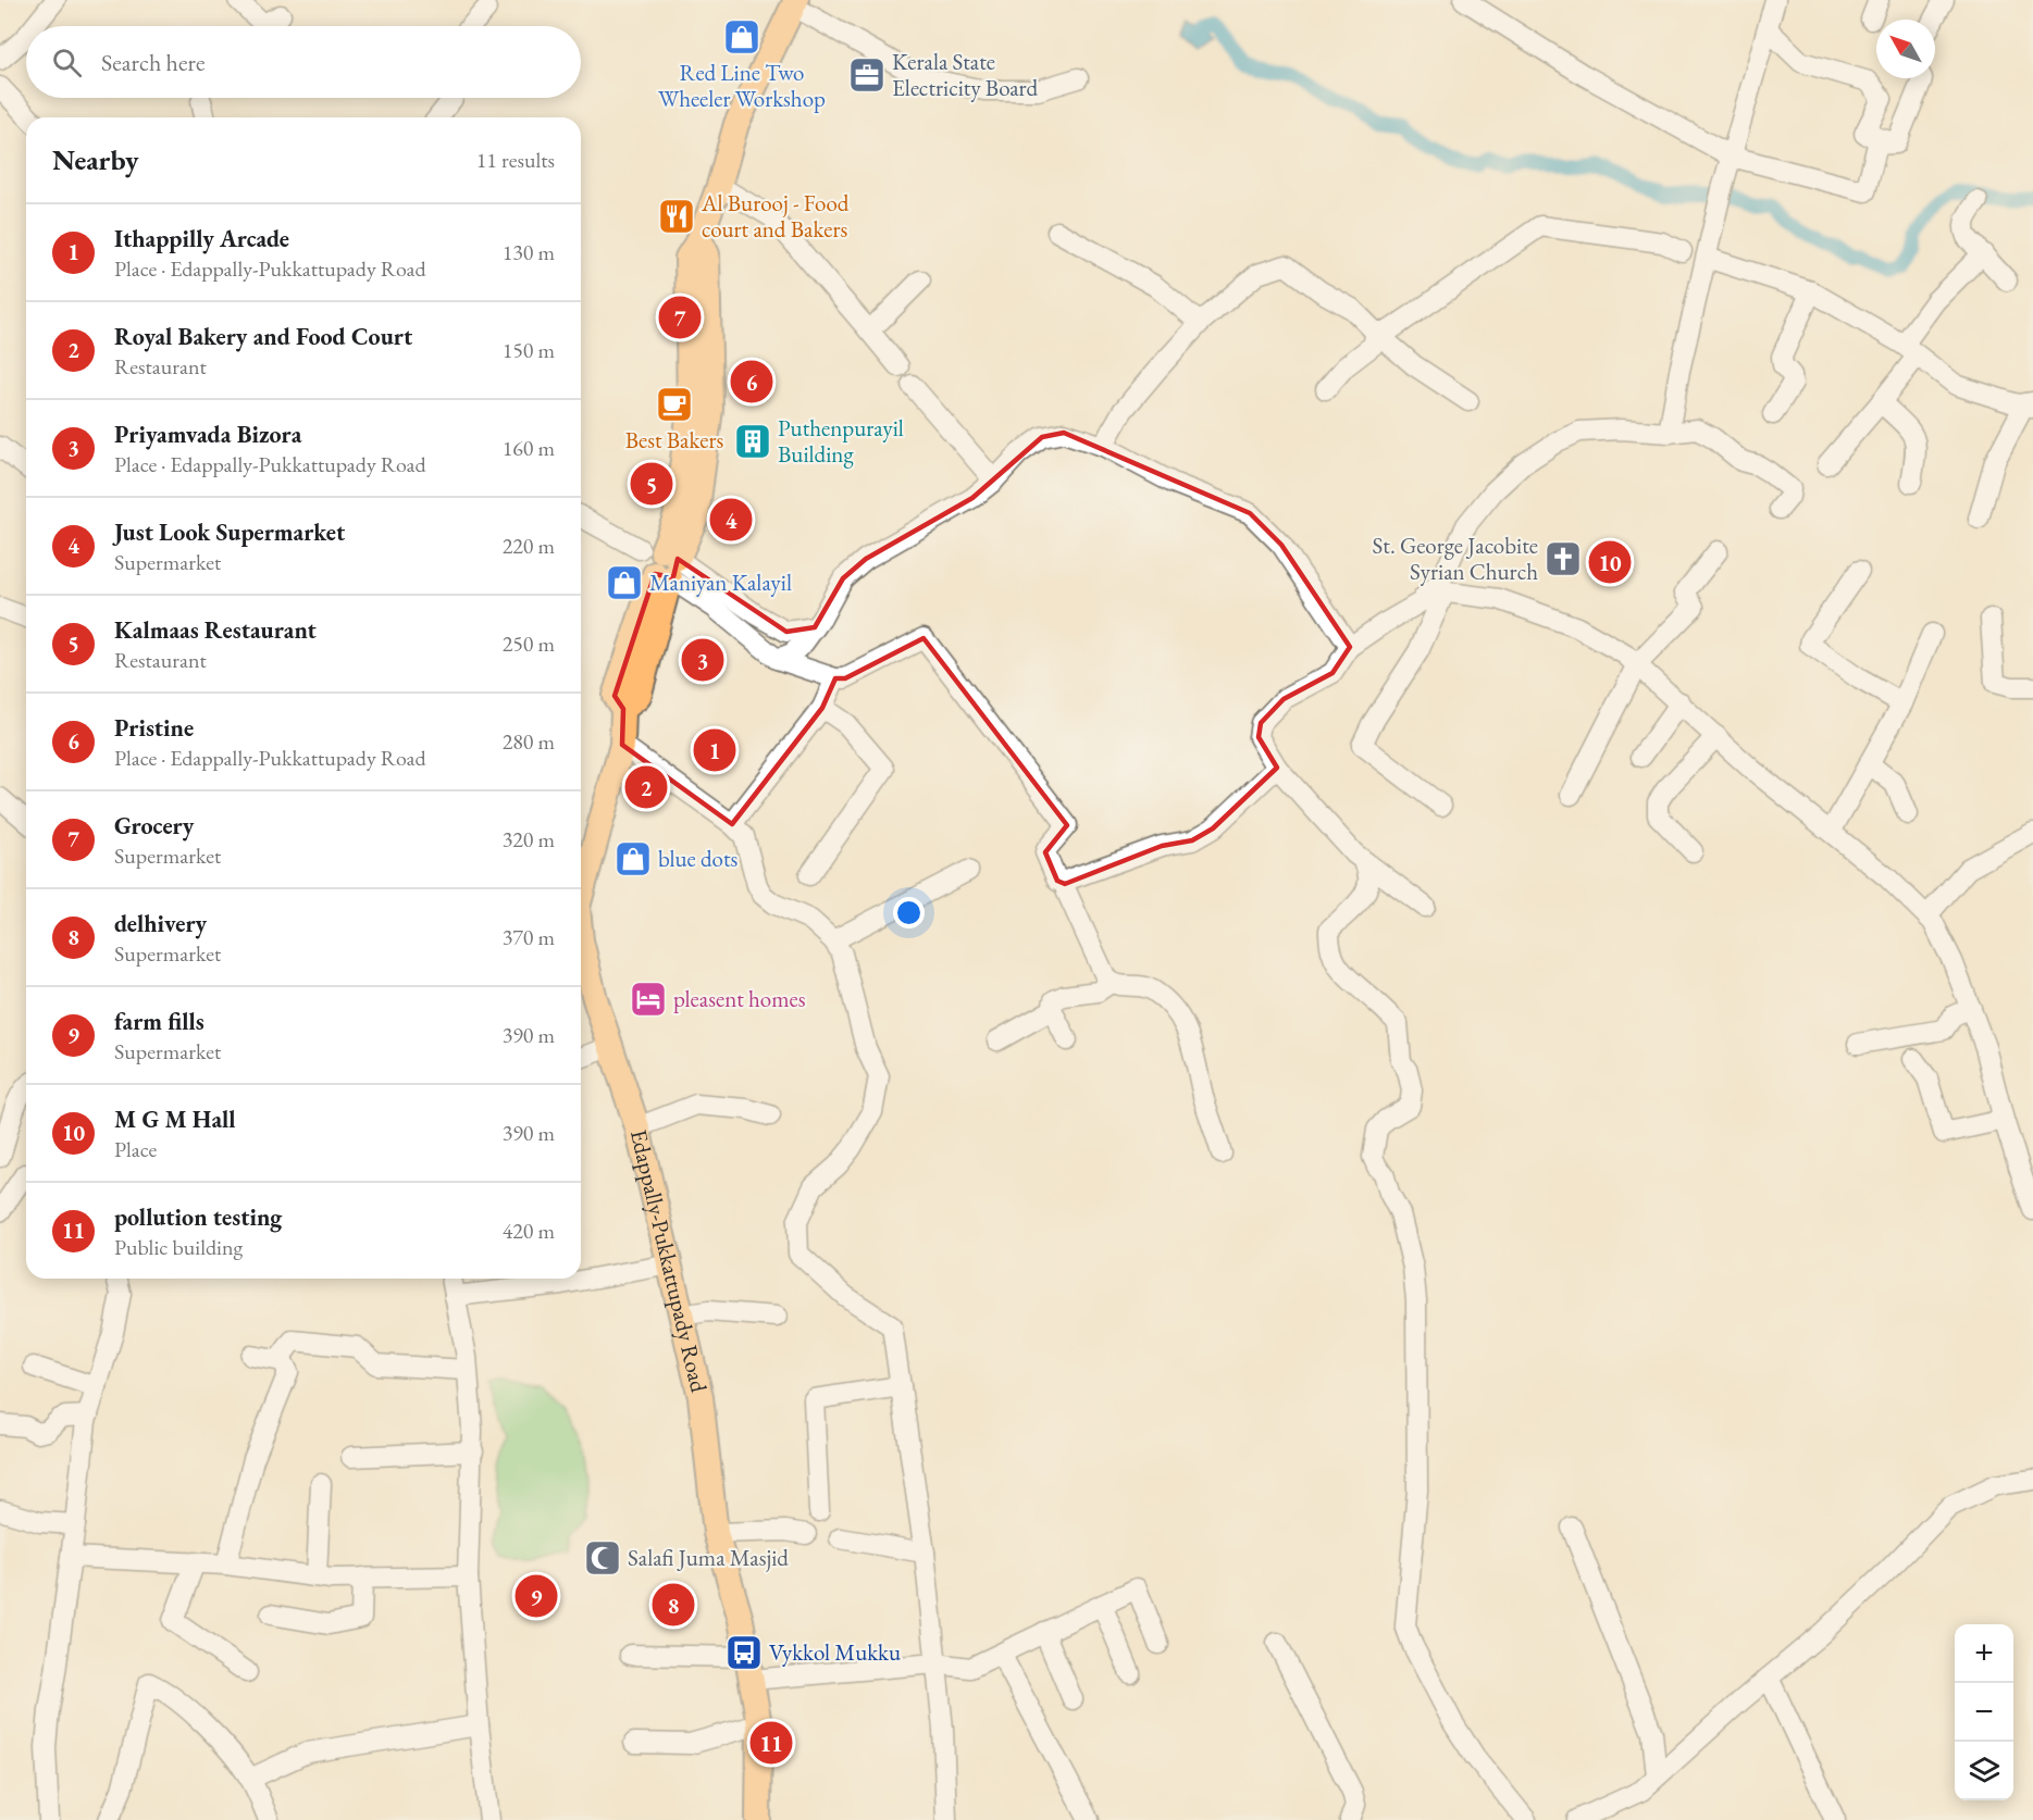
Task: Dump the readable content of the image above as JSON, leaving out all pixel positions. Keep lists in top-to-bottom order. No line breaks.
{"streets":{"main road":["Edappally-Pukkattupady Road"]},"places":{"shop":["Red Line Two Wheeler Workshop","Maniyan Kalayil","blue dots"],"office":["Kerala State Electricity Board"],"restaurant":["Al Burooj - Food court and Bakers"],"cafe":["Best Bakers"],"building":["Puthenpurayil Building"],"church":["St. George Jacobite Syrian Church"],"hotel":["pleasent homes"],"mosque":["Salafi Juma Masjid"],"bus stop":["Vykkol Mukku"]},"north":"top left","page":{"search":"Search here","heading":["Nearby","11 results"],"list":[{"mark":"1","name":"Ithappilly Arcade","note":"Place · Edappally-Pukkattupady Road","value":"130 m"},{"mark":"2","name":"Royal Bakery and Food Court","note":"Restaurant","value":"150 m"},{"mark":"3","name":"Priyamvada Bizora","note":"Place · Edappally-Pukkattupady Road","value":"160 m"},{"mark":"4","name":"Just Look Supermarket","note":"Supermarket","value":"220 m"},{"mark":"5","name":"Kalmaas Restaurant","note":"Restaurant","value":"250 m"},{"mark":"6","name":"Pristine","note":"Place · Edappally-Pukkattupady Road","value":"280 m"},{"mark":"7","name":"Grocery","note":"Supermarket","value":"320 m"},{"mark":"8","name":"delhivery","note":"Supermarket","value":"370 m"},{"mark":"9","name":"farm fills","note":"Supermarket","value":"390 m"},{"mark":"10","name":"M G M Hall","note":"Place","value":"390 m"},{"mark":"11","name":"pollution testing","note":"Public building","value":"420 m"}],"pins":["7","6","5","4","10","3","1","2","9","8","11"],"map_buttons":["+","−"]}}
